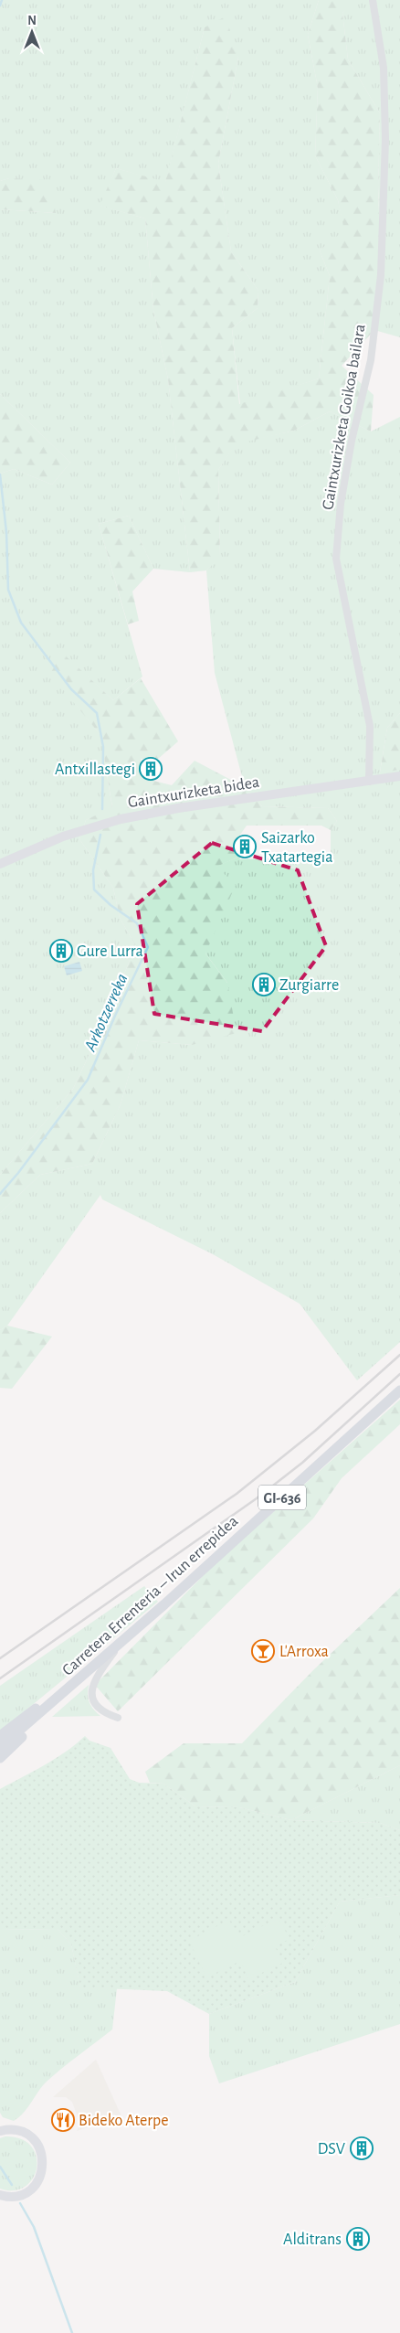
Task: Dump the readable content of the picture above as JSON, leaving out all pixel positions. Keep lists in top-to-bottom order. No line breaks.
{"streets":{"main road":["Gaintxurizketa bidea","GI-636","Carretera Errenteria – Irun errepidea"],"street":["Gaintxurizketa Goikoa bailara"]},"crossings":[["Gaintxurizketa Goikoa bailara","Gaintxurizketa bidea"]],"water":["Arkotzerreka"],"places":{"building":["Antxillastegi","Saizarko Txatartegia","Gure Lurra","Zurgiarre","DSV","Alditrans"],"bar":["L'Arroxa"],"restaurant":["Bideko Aterpe"]},"north":"top"}
